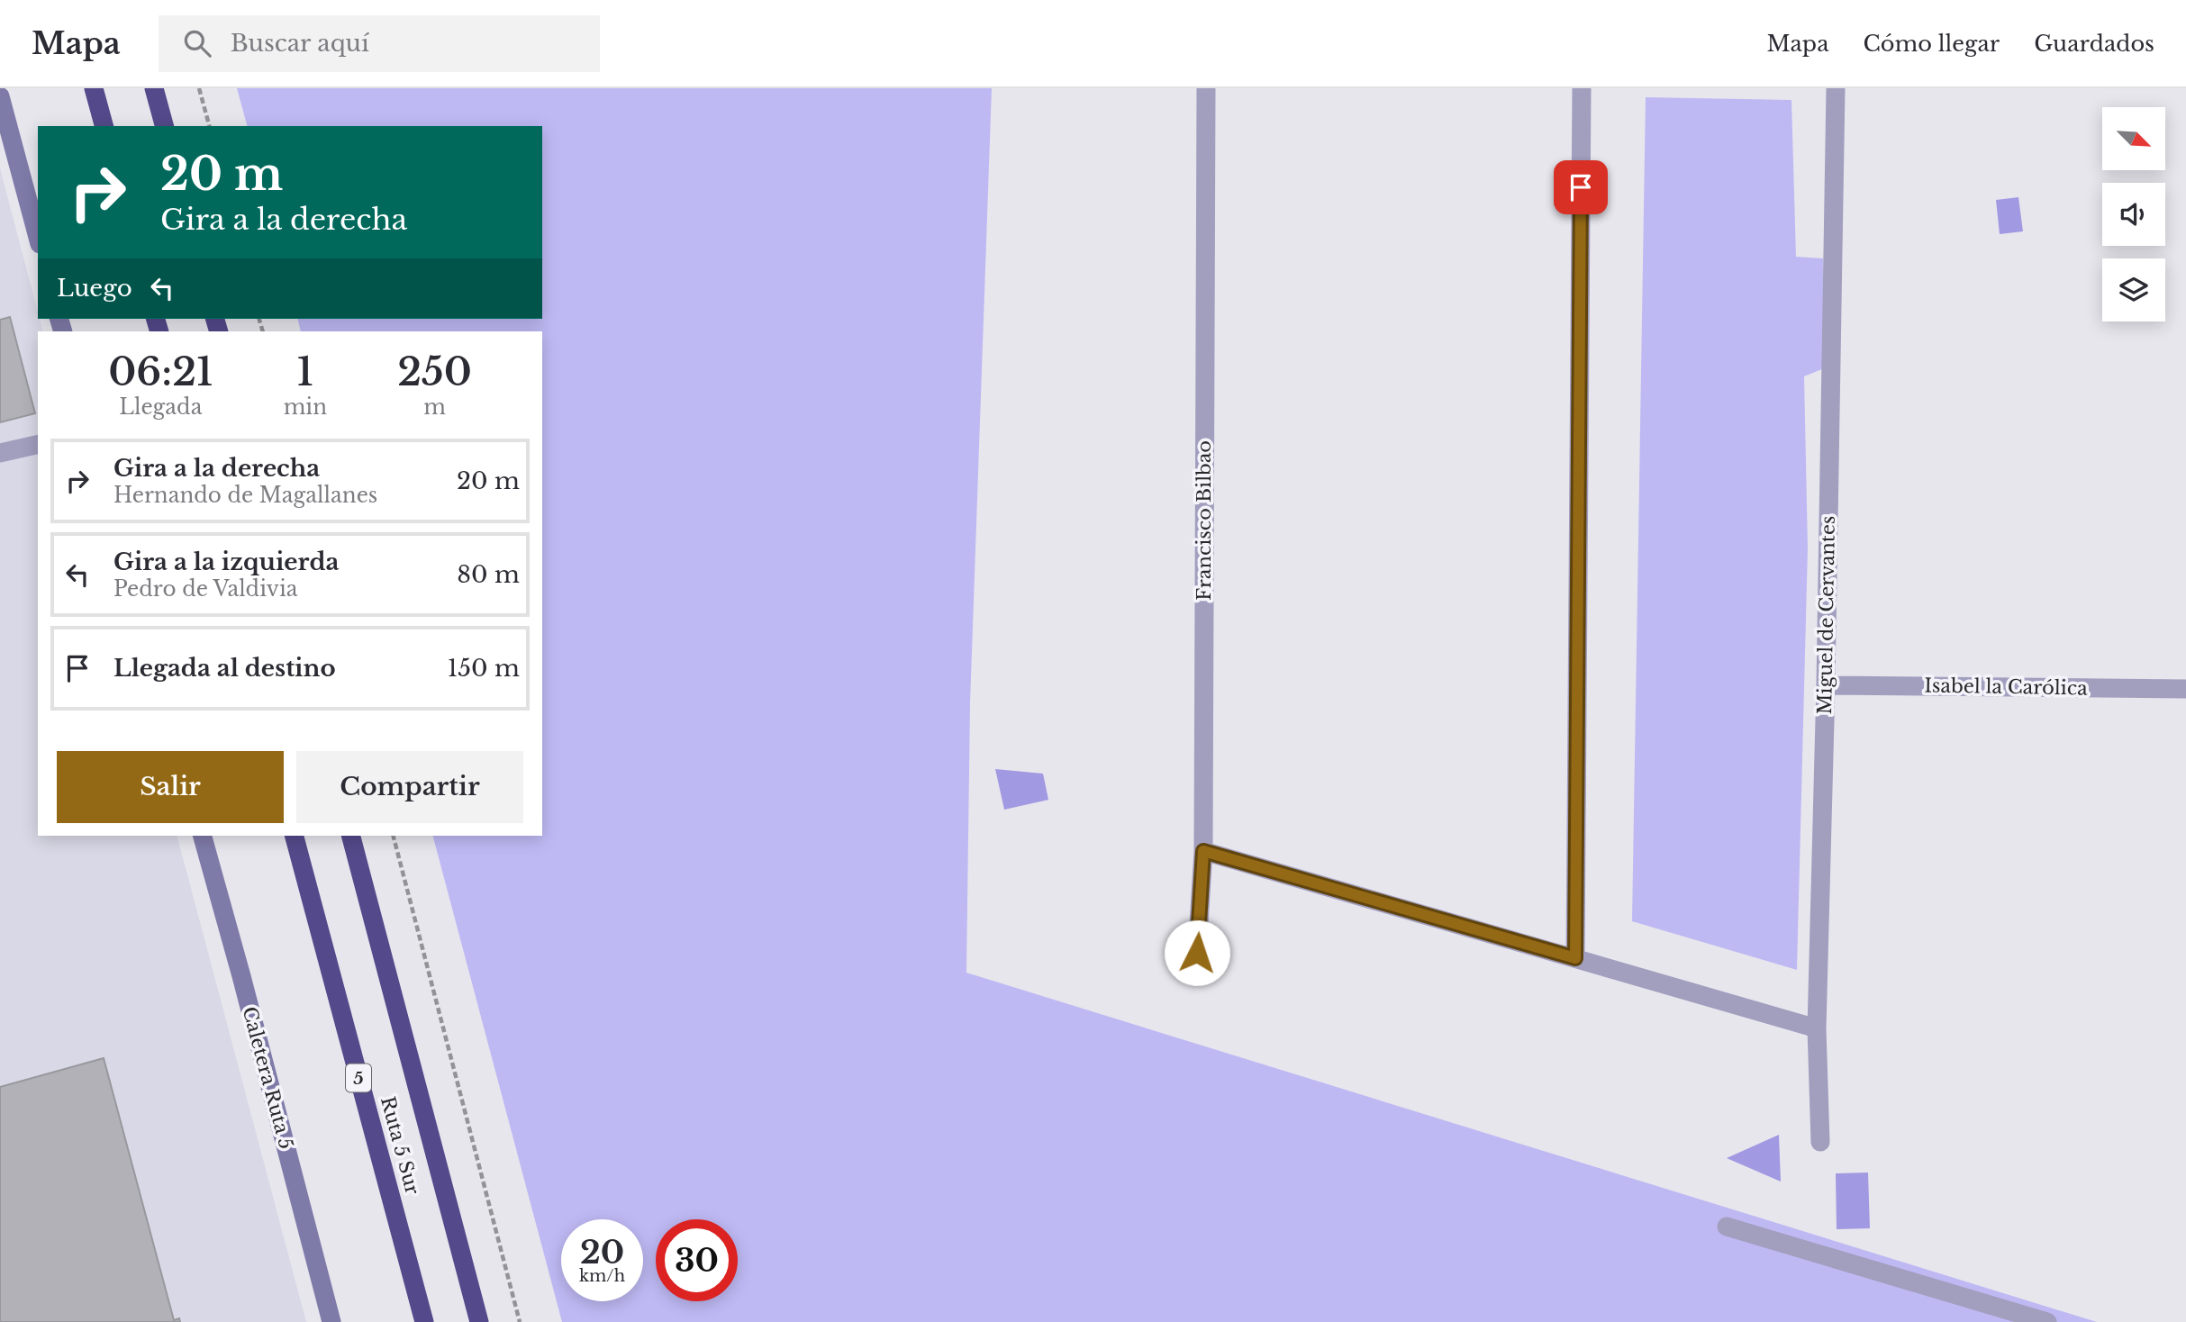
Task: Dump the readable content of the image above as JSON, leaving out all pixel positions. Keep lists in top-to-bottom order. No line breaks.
{"streets":{"highway":["5","Ruta 5 Sur"],"street":["Francisco Bilbao","Miguel de Cervantes","Isabel la Carólica","Caletera Ruta 5"]},"crossings":[["Miguel de Cervantes","Isabel la Carólica"]],"north":"bottom right","page":{"header":"Mapa","search":"Buscar aquí","nav":["Mapa","Cómo llegar","Guardados"],"turn":["20 m","Gira a la derecha"],"then":"Luego","eta":["06:21","Llegada","1","min","250","m"],"list":[{"name":"Gira a la derecha","note":"Hernando de Magallanes","value":"20 m"},{"name":"Gira a la izquierda","note":"Pedro de Valdivia","value":"80 m"},{"name":"Llegada al destino","value":"150 m"}],"buttons":["Salir","Compartir"],"speed":"20 km/h","limit":"30"}}
